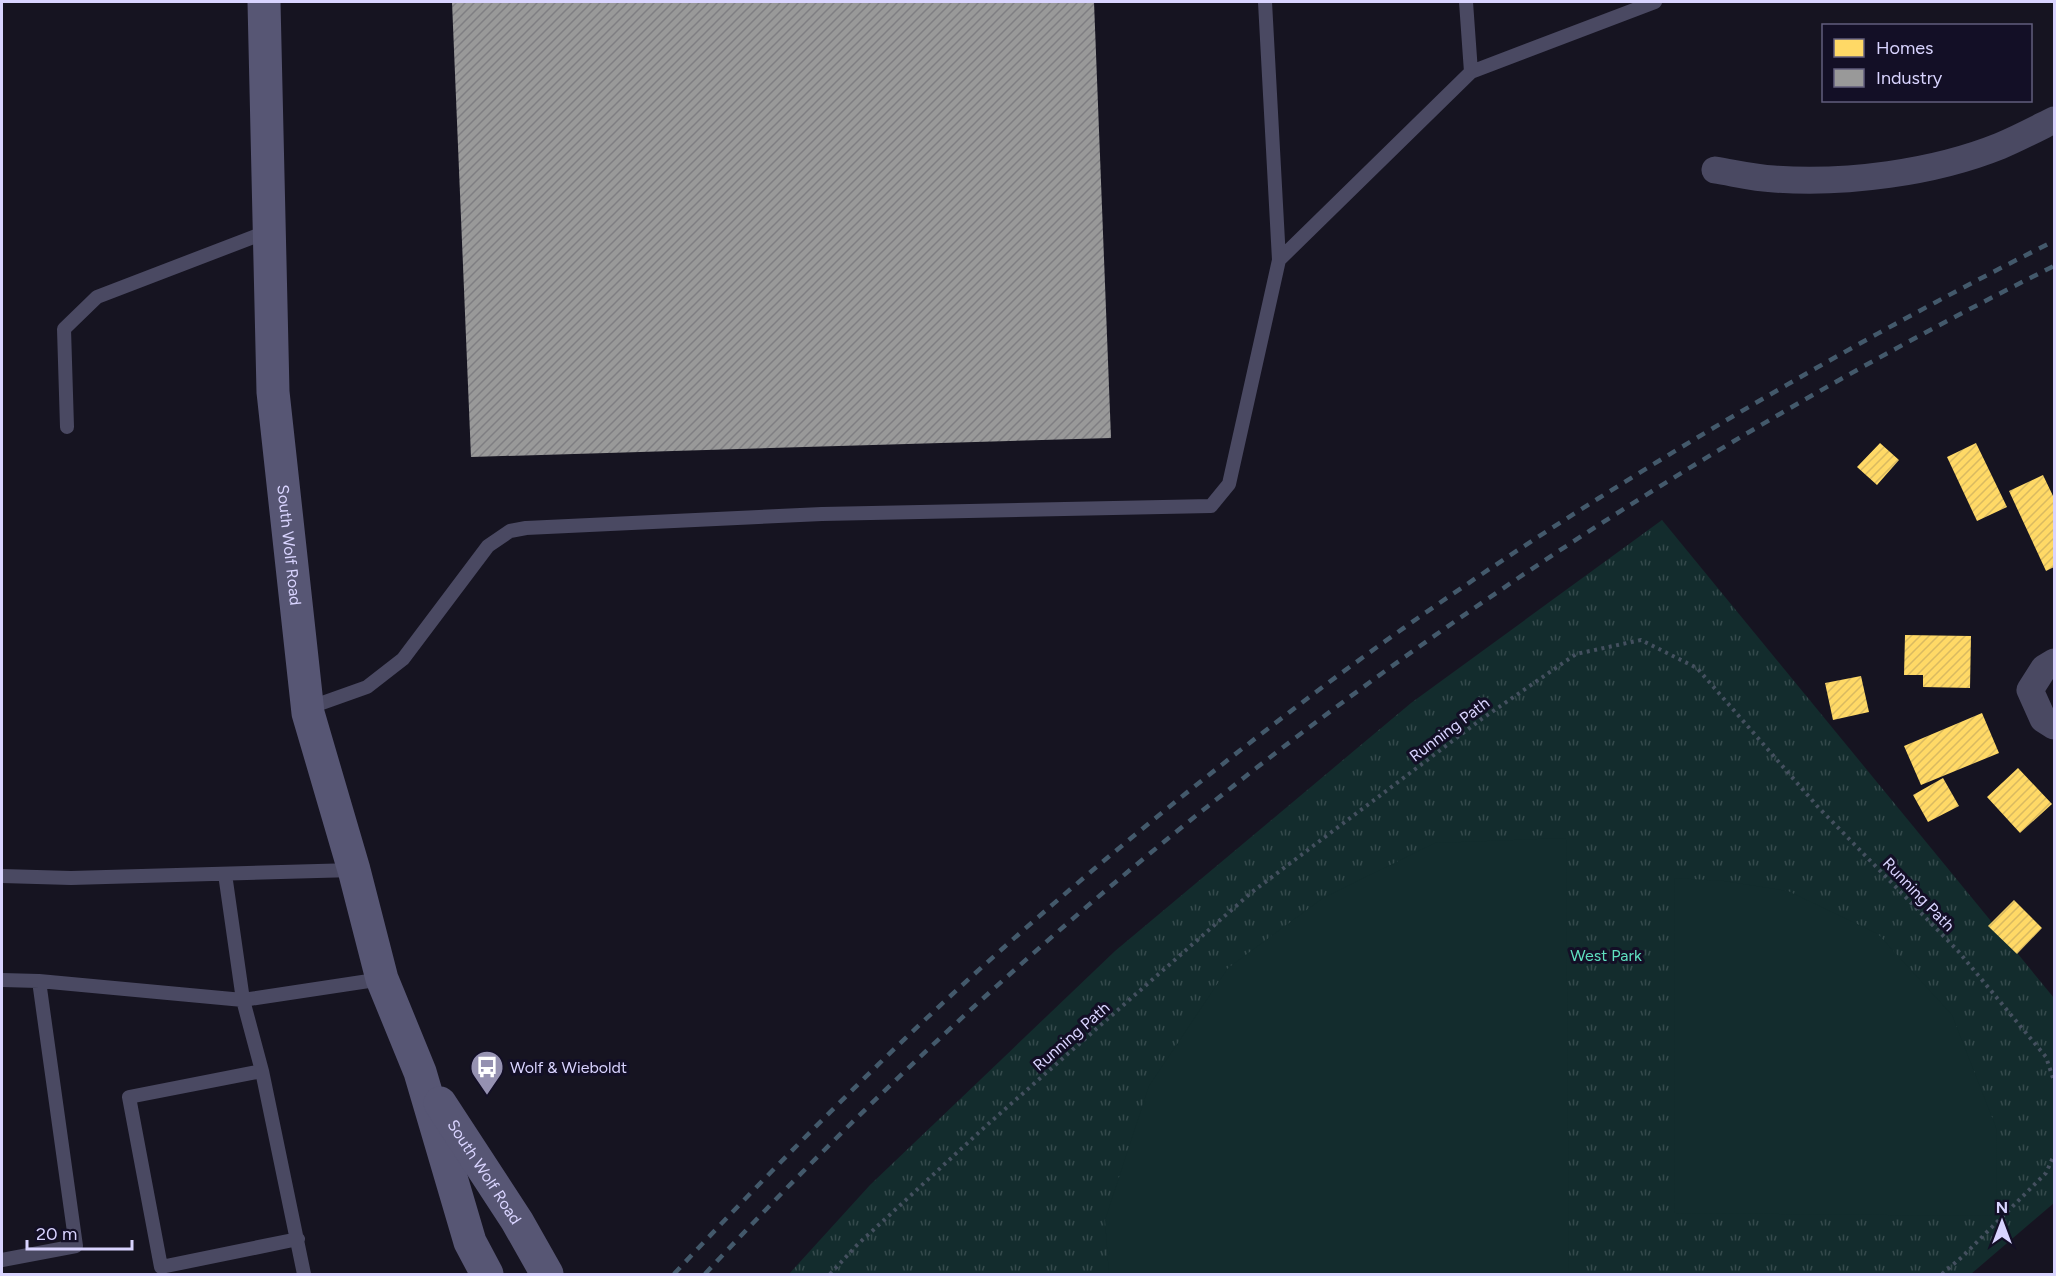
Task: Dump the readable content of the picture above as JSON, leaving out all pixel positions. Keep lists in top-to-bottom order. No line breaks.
{"streets":{"main road":["South Wolf Road"],"path":["Running Path"]},"parks":["West Park"],"places":{"bus stop":["Wolf & Wieboldt"]},"legend":["Homes","Industry"],"scale_bar":"20 m","north":"top"}
